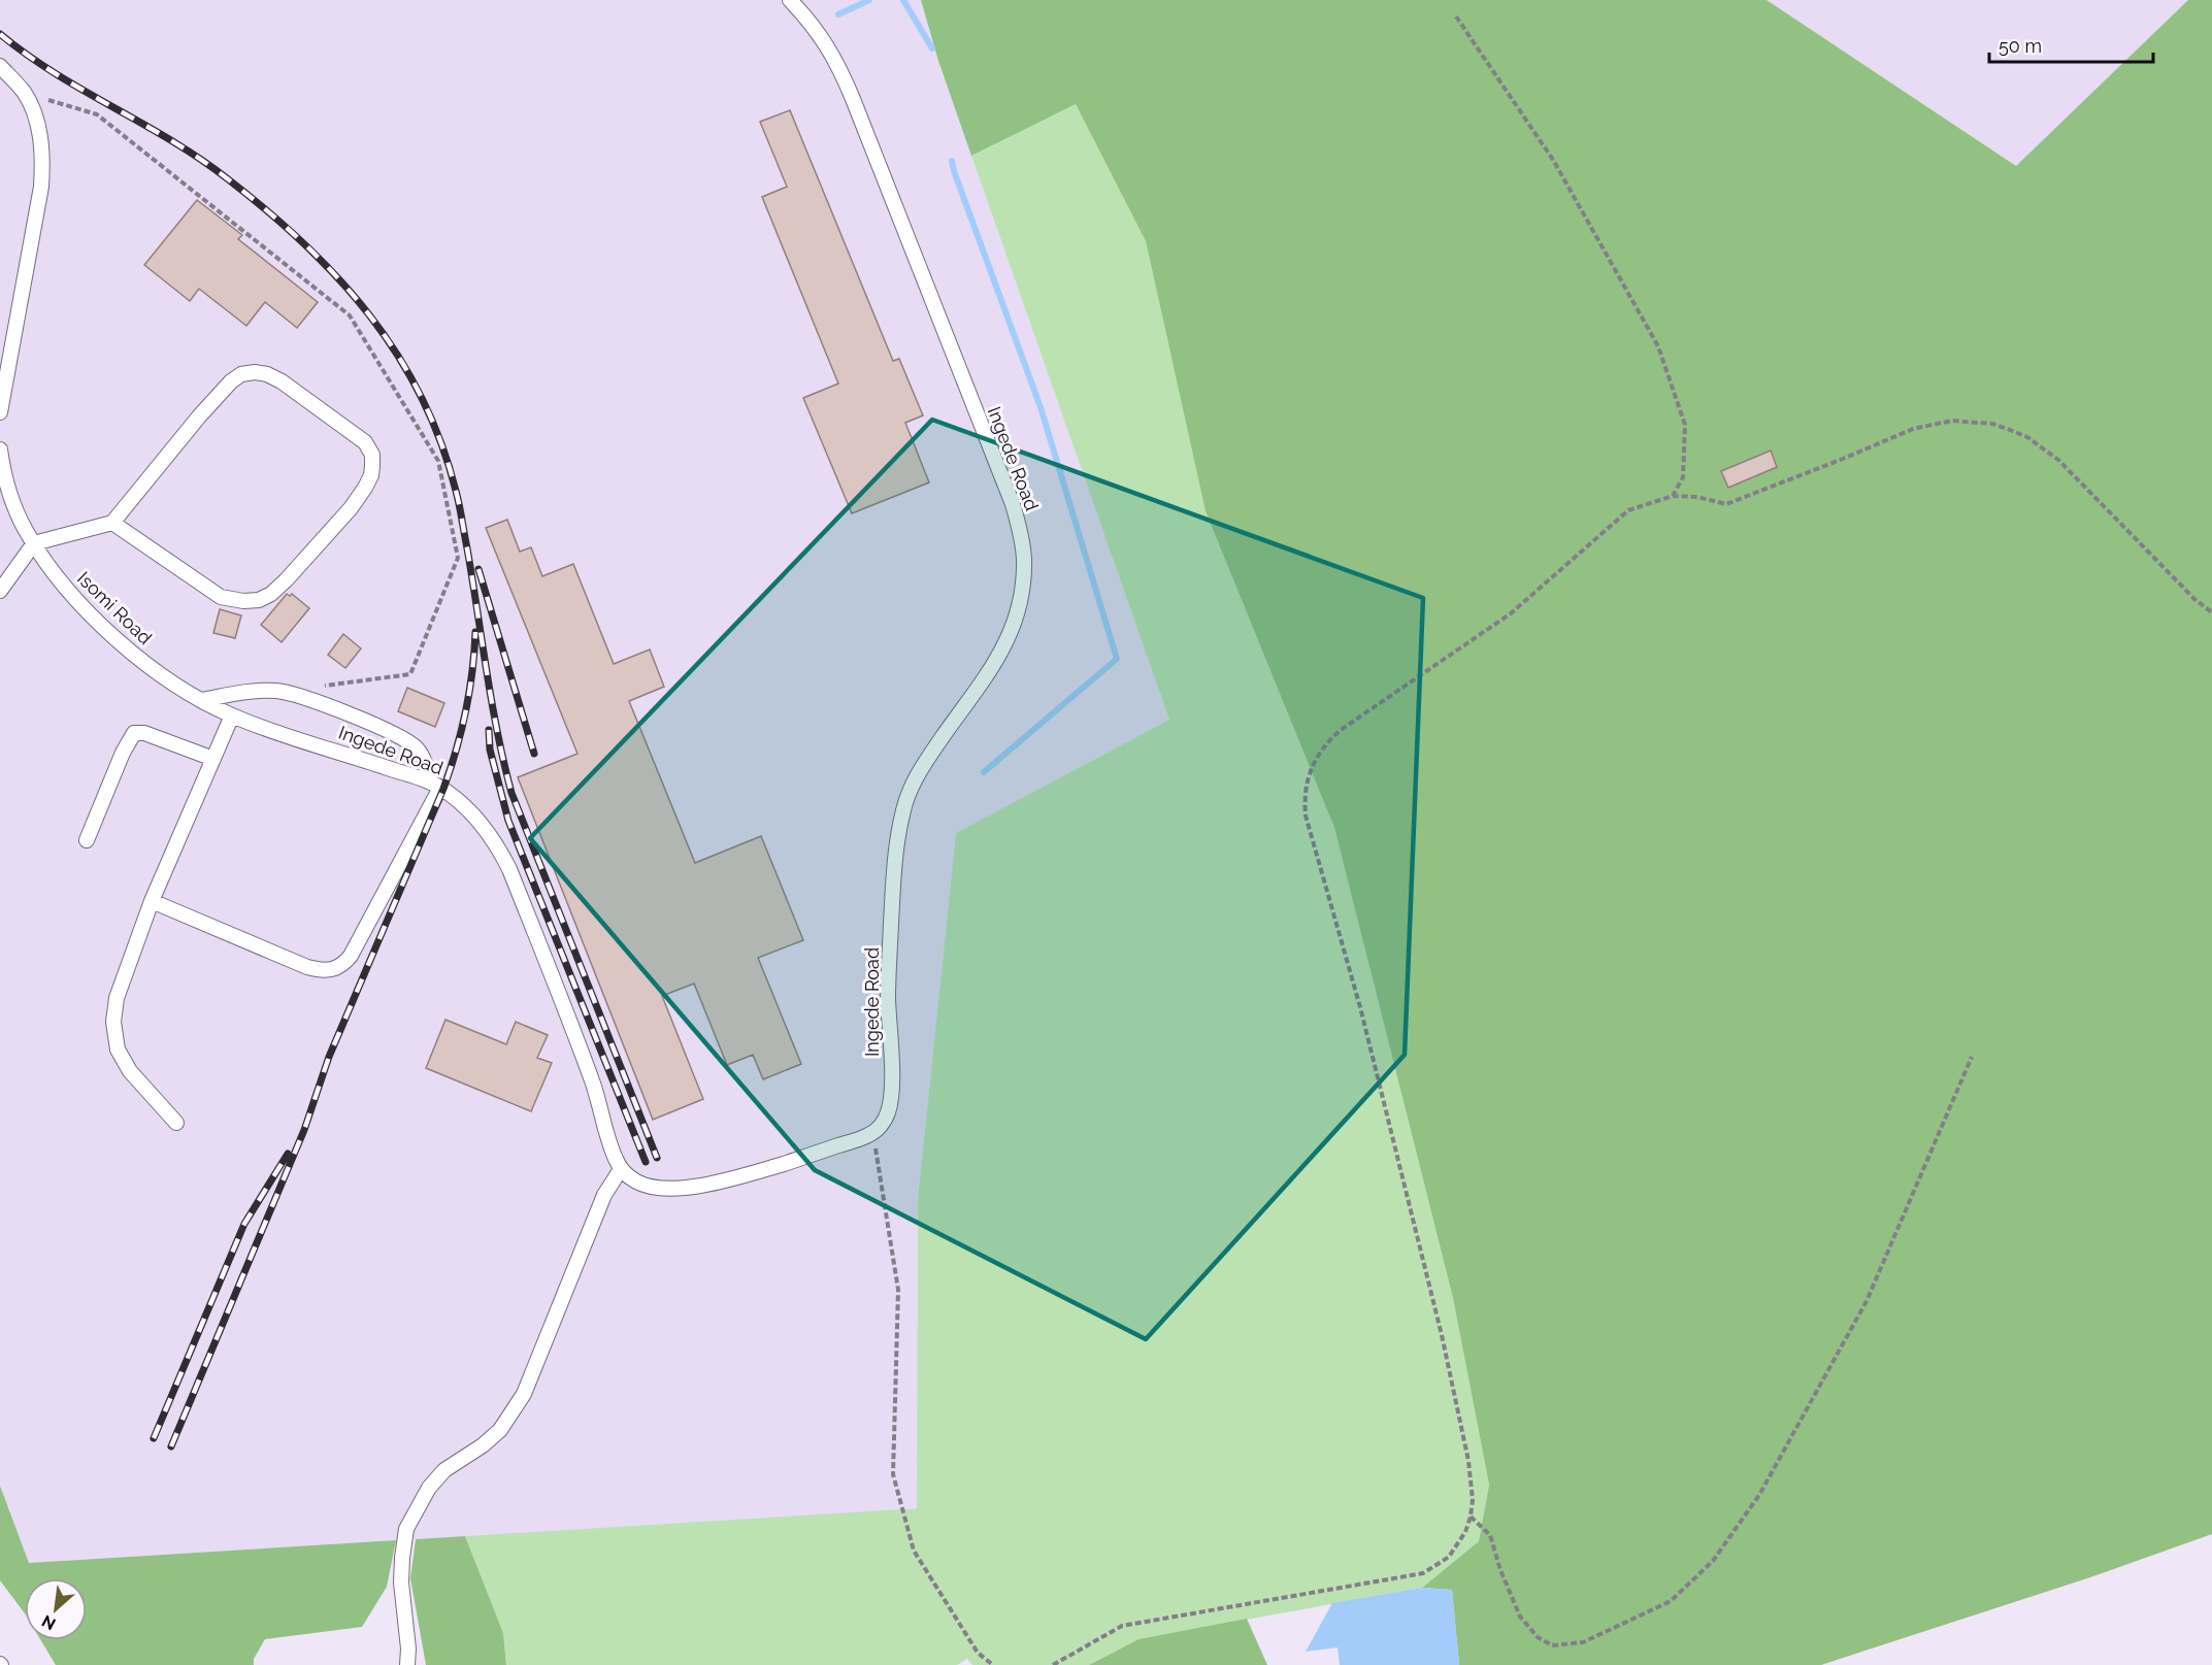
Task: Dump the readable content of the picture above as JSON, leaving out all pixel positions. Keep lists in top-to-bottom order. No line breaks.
{"streets":{"lane":["Ingede Road","Isomi Road"]},"crossings":[["Ingede Road","Isomi Road"]],"scale_bar":"50 m","north":"bottom left"}
